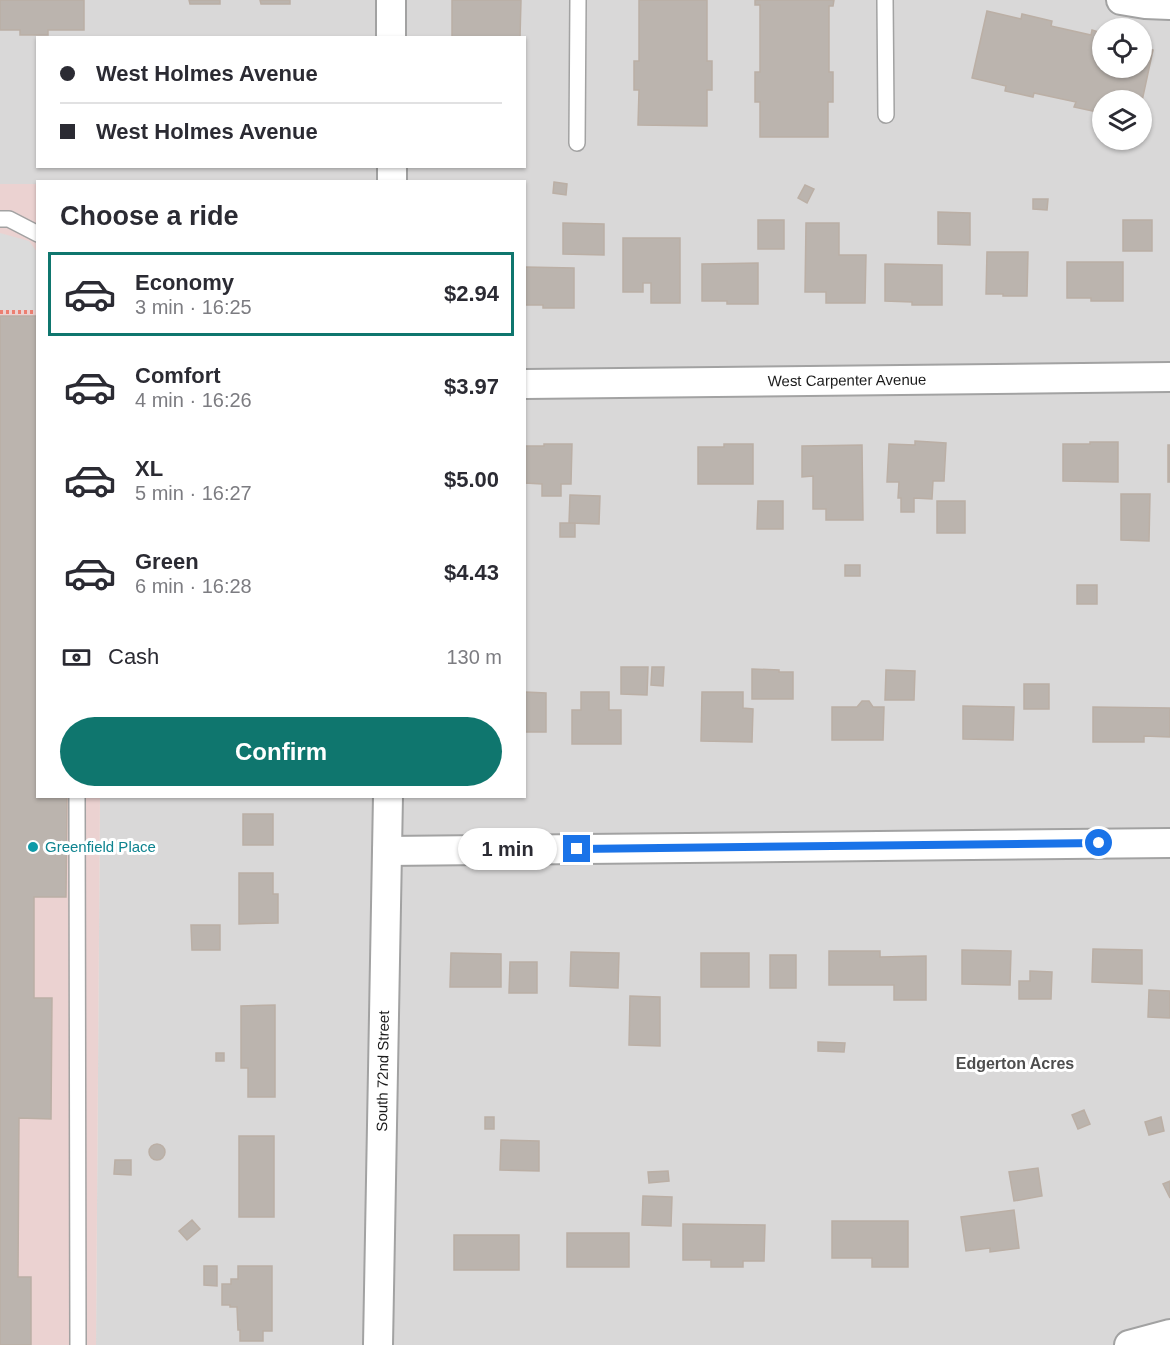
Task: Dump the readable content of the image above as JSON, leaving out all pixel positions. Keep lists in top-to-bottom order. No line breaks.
{"streets":{"street":["West Carpenter Avenue","South 72nd Street"]},"districts":["Edgerton Acres"],"places":["Greenfield Place"],"page":{"banner":["West Holmes Avenue","West Holmes Avenue"],"heading":"Choose a ride","list":[{"name":"Economy","note":"3 min · 16:25","value":"$2.94"},{"name":"Comfort","note":"4 min · 16:26","value":"$3.97"},{"name":"XL","note":"5 min · 16:27","value":"$5.00"},{"name":"Green","note":"6 min · 16:28","value":"$4.43"}],"pay":["Cash","130 m"],"buttons":"Confirm","bubble":"1 min"}}
